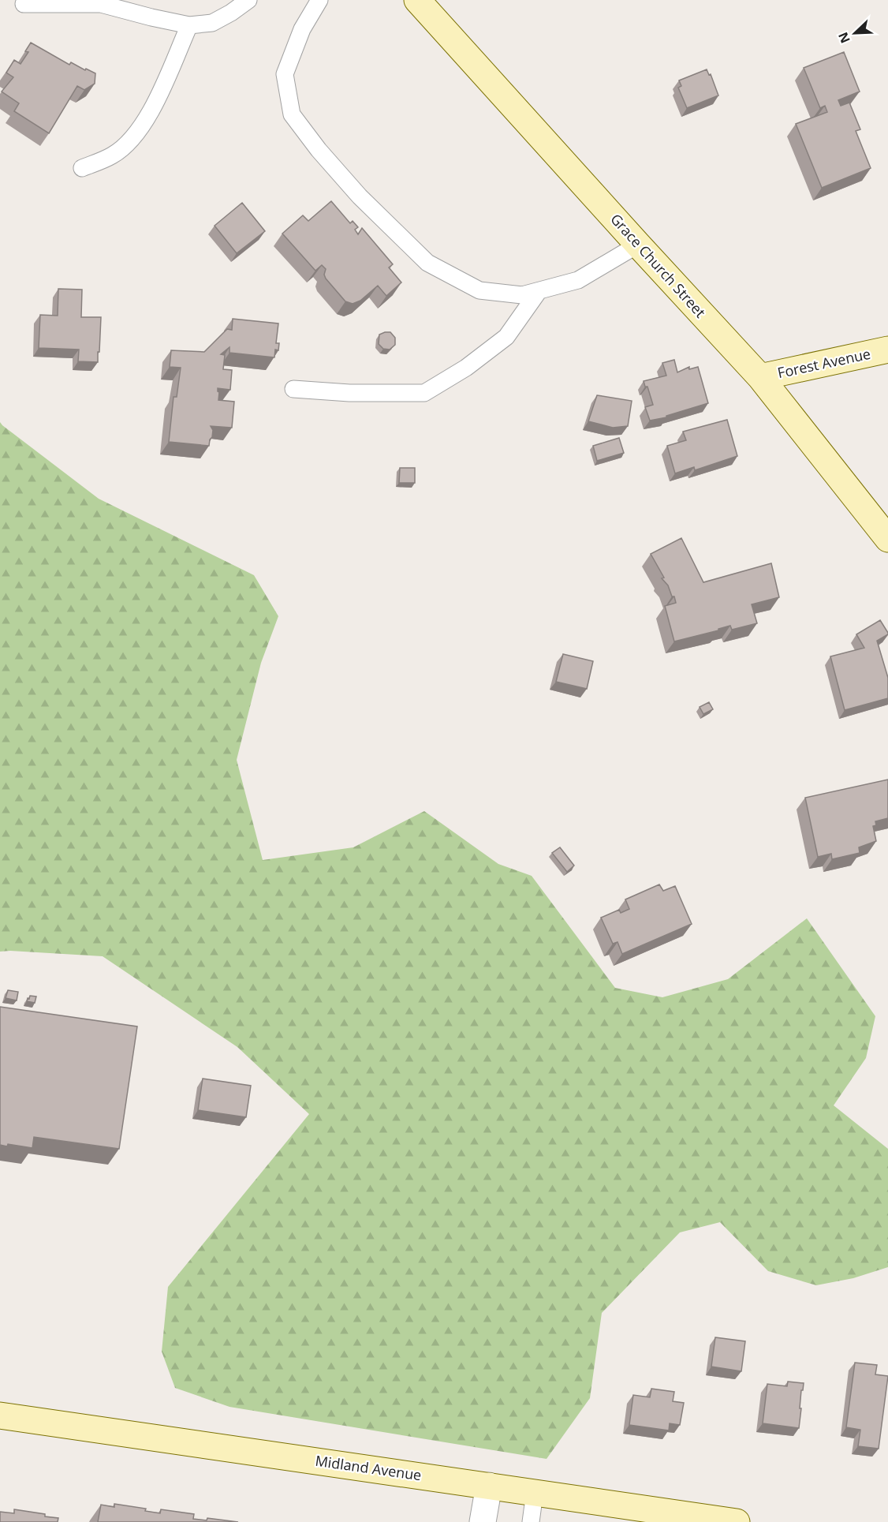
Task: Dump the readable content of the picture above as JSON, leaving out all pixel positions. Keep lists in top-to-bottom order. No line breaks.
{"streets":{"street":["Grace Church Street","Forest Avenue","Midland Avenue"]},"crossings":[["Grace Church Street","Forest Avenue"]],"north":"bottom left"}
